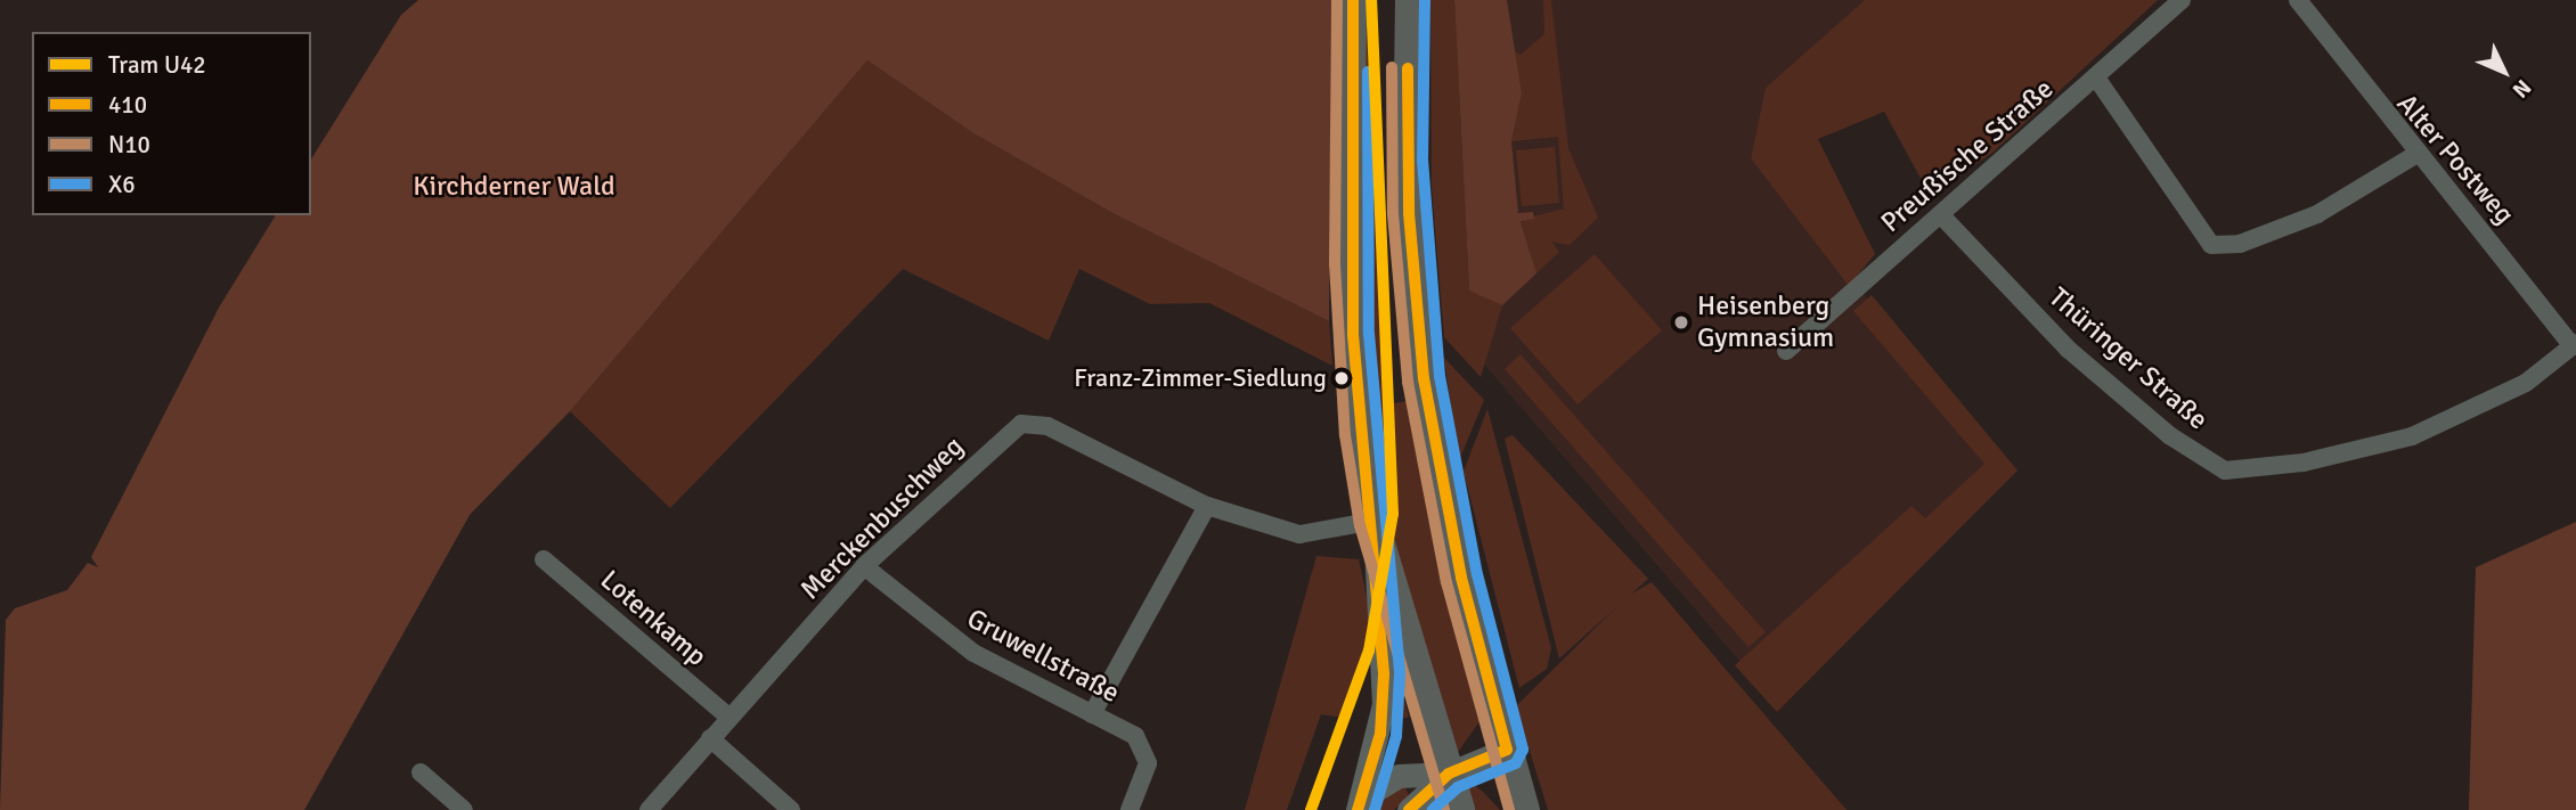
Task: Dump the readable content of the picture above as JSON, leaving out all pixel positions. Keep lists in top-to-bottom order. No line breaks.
{"streets":{"street":["Preußische Straße","Alter Postweg","Thüringer Straße","Merckenbuschweg","Lotenkamp","Gruwellstraße"]},"crossings":[["Preußische Straße","Thüringer Straße"],["Alter Postweg","Thüringer Straße"],["Merckenbuschweg","Lotenkamp"],["Merckenbuschweg","Gruwellstraße"]],"parks":["Kirchderner Wald"],"places":["Heisenberg Gymnasium","Franz-Zimmer-Siedlung"],"lines":["tram line U42","transit line 410","transit line N10","transit line X6"],"legend":["Tram U42","410","N10","X6"],"north":"bottom right"}
